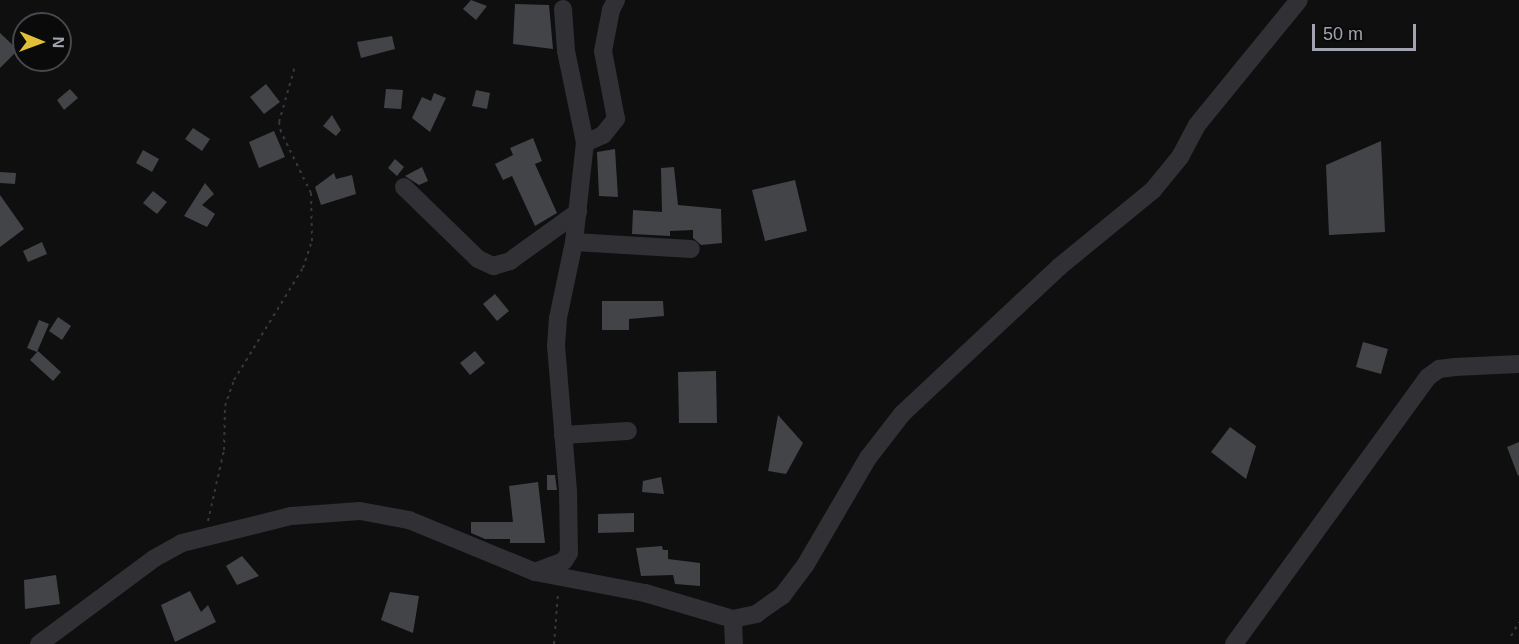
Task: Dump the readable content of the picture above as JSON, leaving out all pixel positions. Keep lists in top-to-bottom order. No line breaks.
{"scale_bar":"50 m","north":"right"}
